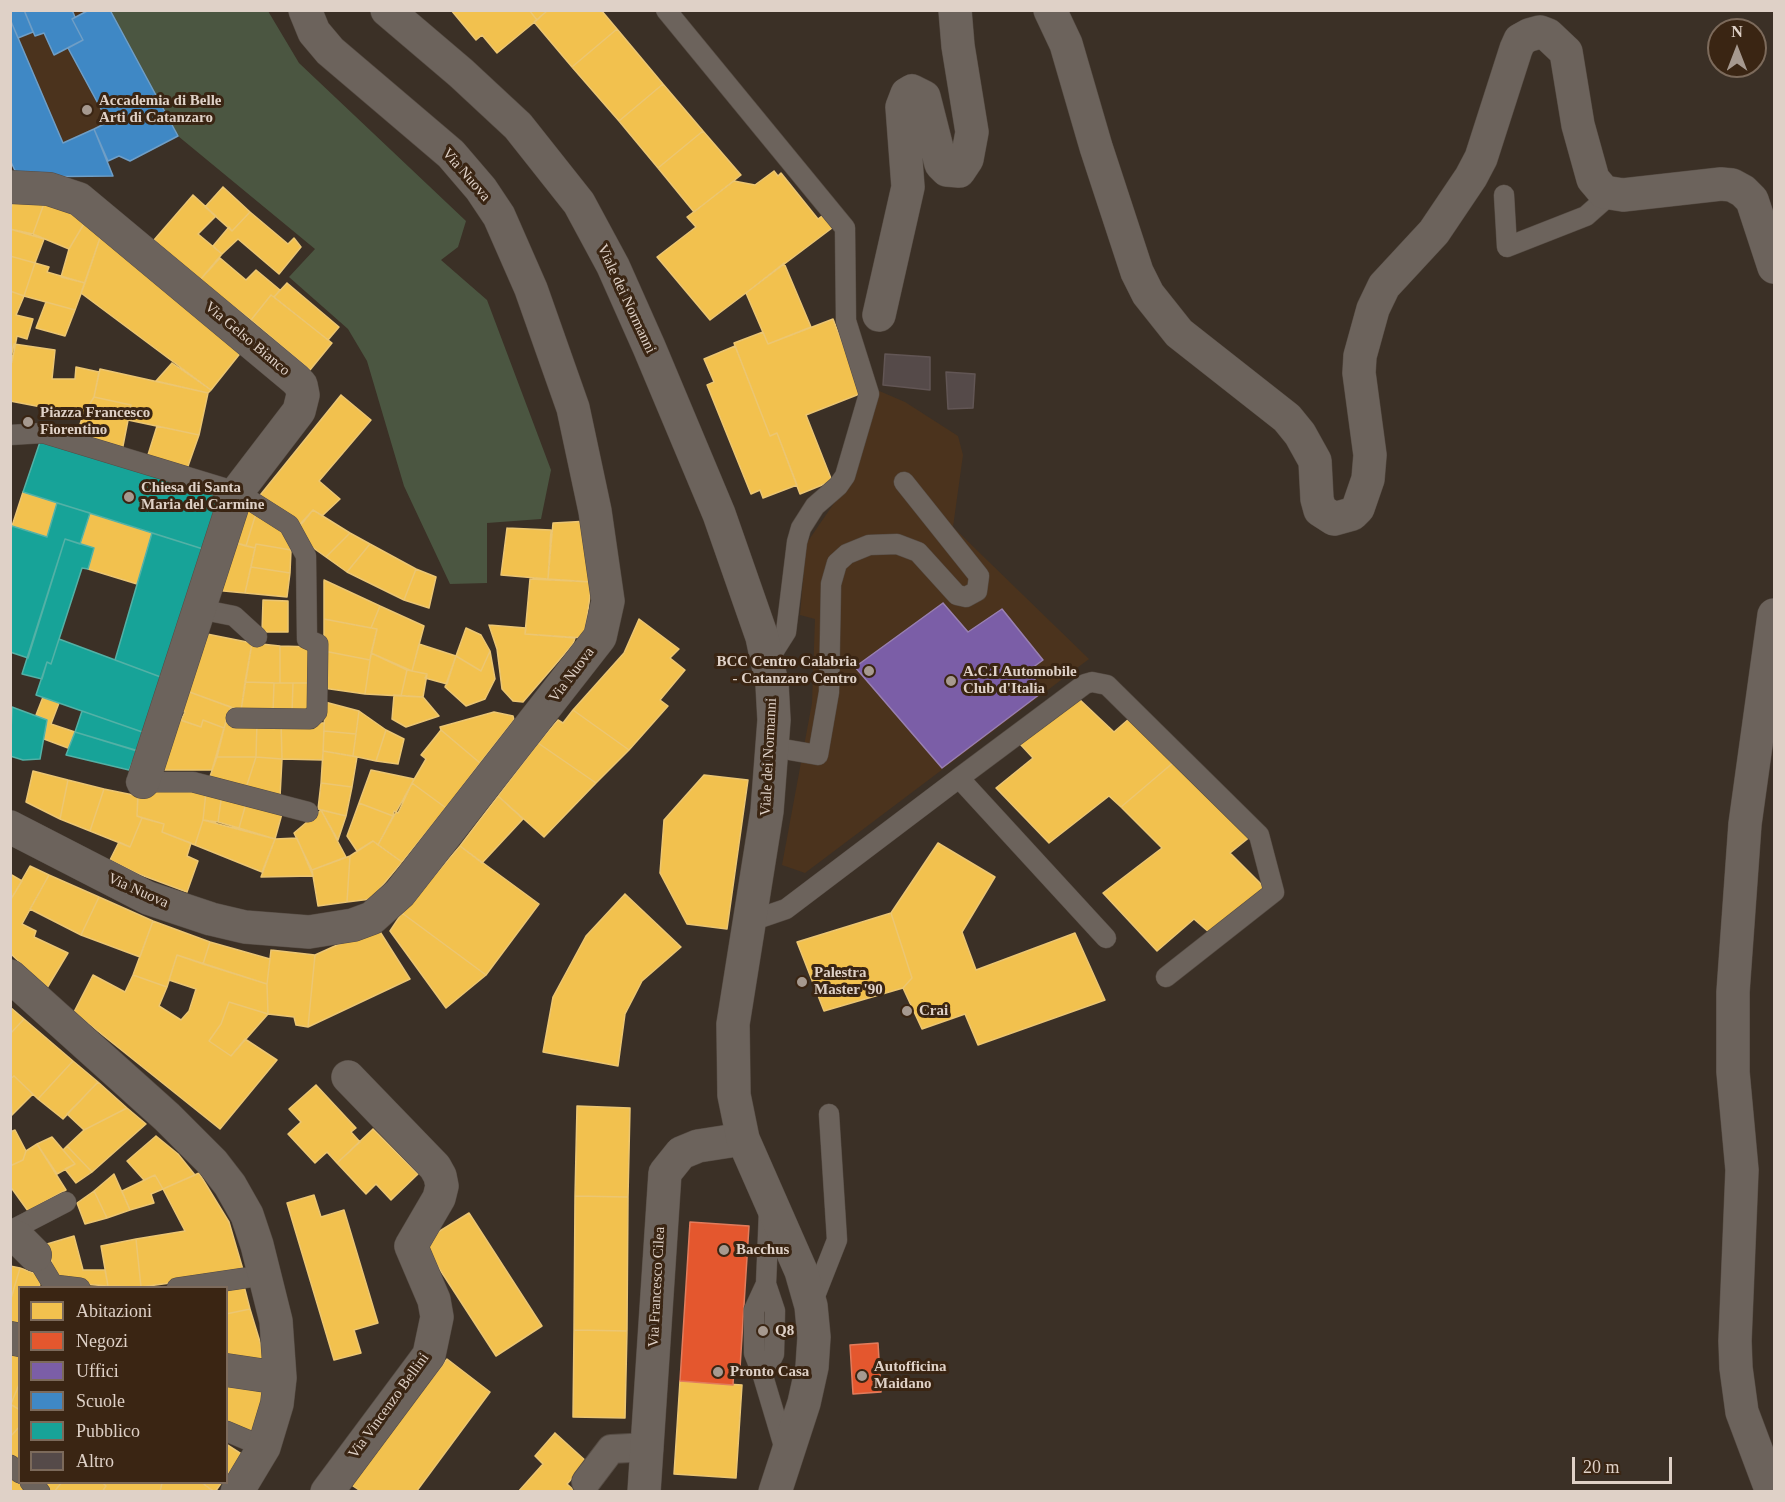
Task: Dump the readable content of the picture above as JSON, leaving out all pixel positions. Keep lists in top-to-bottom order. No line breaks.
{"streets":{"street":["Via Nuova","Viale dei Normanni","Via Gelso Bianco","Via Francesco Cilea","Via Vincenzo Bellini"]},"crossings":[["Viale dei Normanni","Via Francesco Cilea"]],"places":["Accademia di Belle Arti di Catanzaro","Piazza Francesco Fiorentino","Chiesa di Santa Maria del Carmine","BCC Centro Calabria - Catanzaro Centro","A.C.I Automobile Club d'Italia","Palestra Master '90","Crai","Bacchus","Q8","Pronto Casa","Autofficina Maidano"],"legend":["Abitazioni","Negozi","Uffici","Scuole","Pubblico","Altro"],"scale_bar":"20 m","north":"top"}
